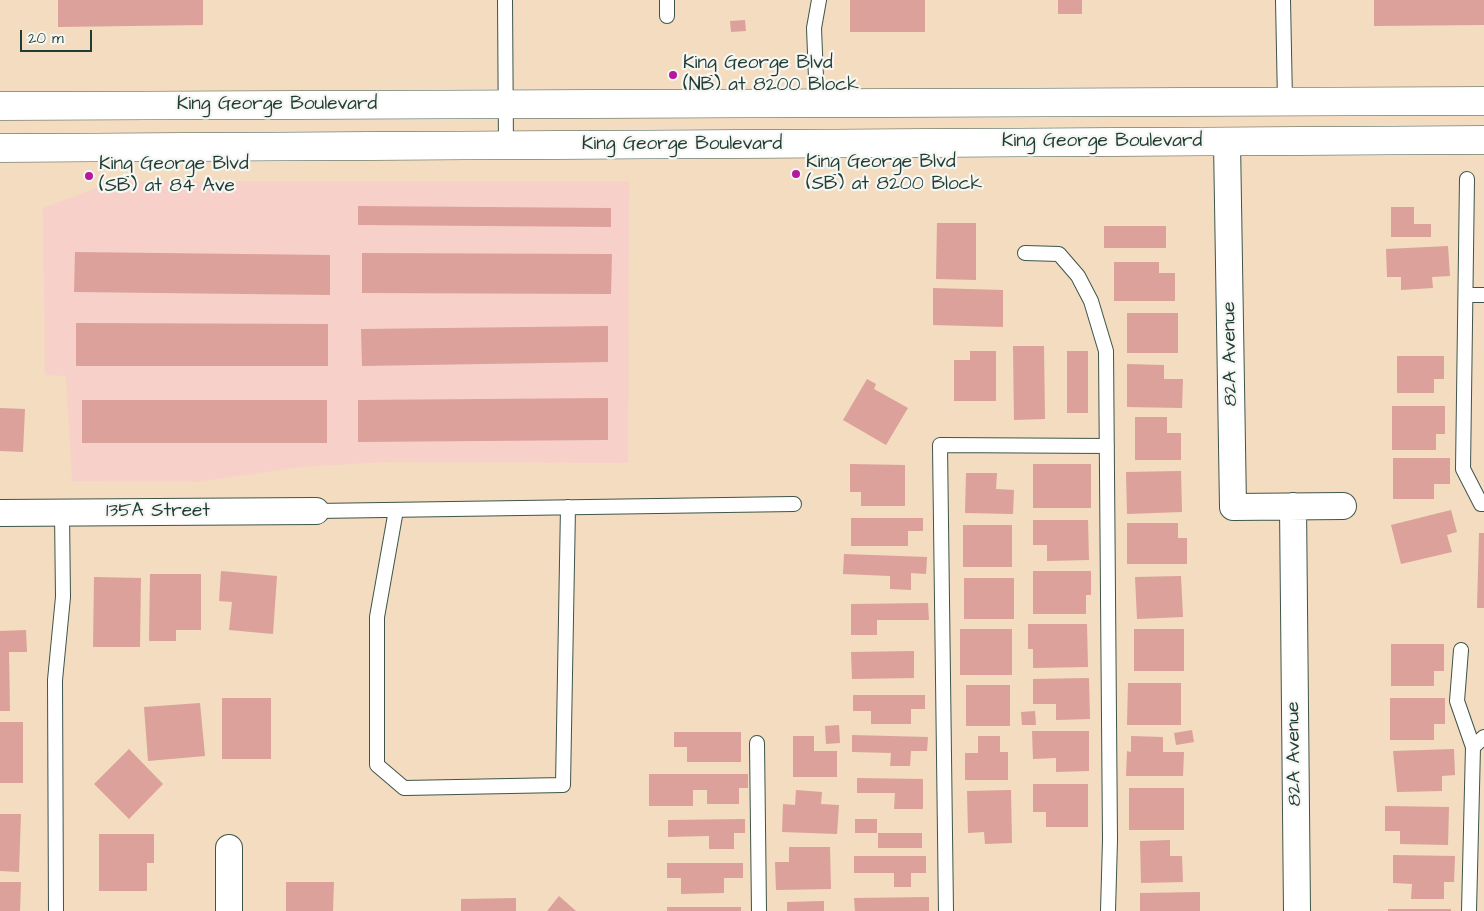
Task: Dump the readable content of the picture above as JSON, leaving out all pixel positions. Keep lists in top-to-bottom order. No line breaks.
{"streets":{"main road":["King George Boulevard"],"street":["82A Avenue","135A Street"]},"crossings":[["King George Boulevard","82A Avenue"]],"places":["King George Blvd (NB) at 8200 Block","King George Blvd (SB) at 8200 Block","King George Blvd (SB) at 84 Ave"],"scale_bar":"20 m"}
